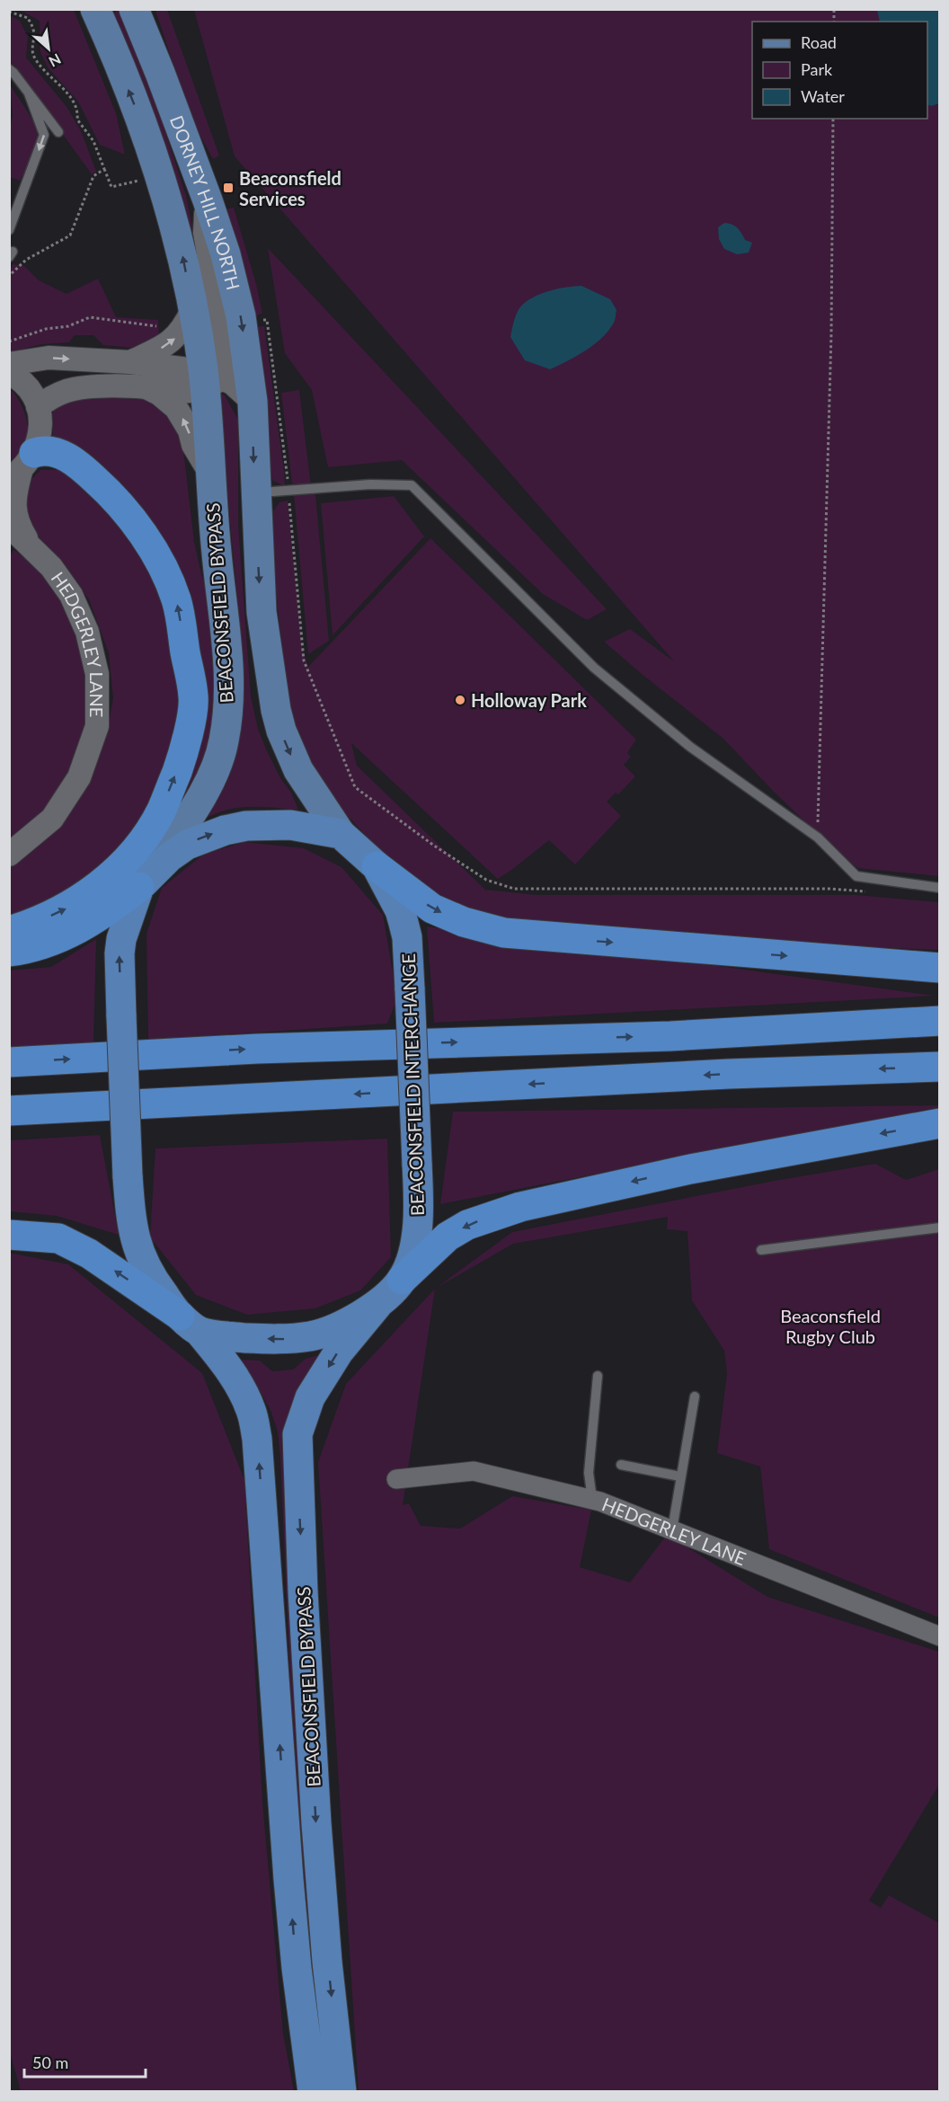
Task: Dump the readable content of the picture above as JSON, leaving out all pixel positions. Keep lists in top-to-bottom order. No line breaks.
{"streets":{"highway":["BEACONSFIELD BYPASS","BEACONSFIELD INTERCHANGE"],"main road":["DORNEY HILL NORTH"],"street":["HEDGERLEY LANE"]},"crossings":[["DORNEY HILL NORTH","BEACONSFIELD BYPASS"],["BEACONSFIELD BYPASS","BEACONSFIELD INTERCHANGE"]],"parks":["Beaconsfield Rugby Club"],"places":{"transit":["Beaconsfield Services"],"other":["Holloway Park"]},"legend":["Road","Park","Water"],"scale_bar":"50 m","north":"bottom right"}
